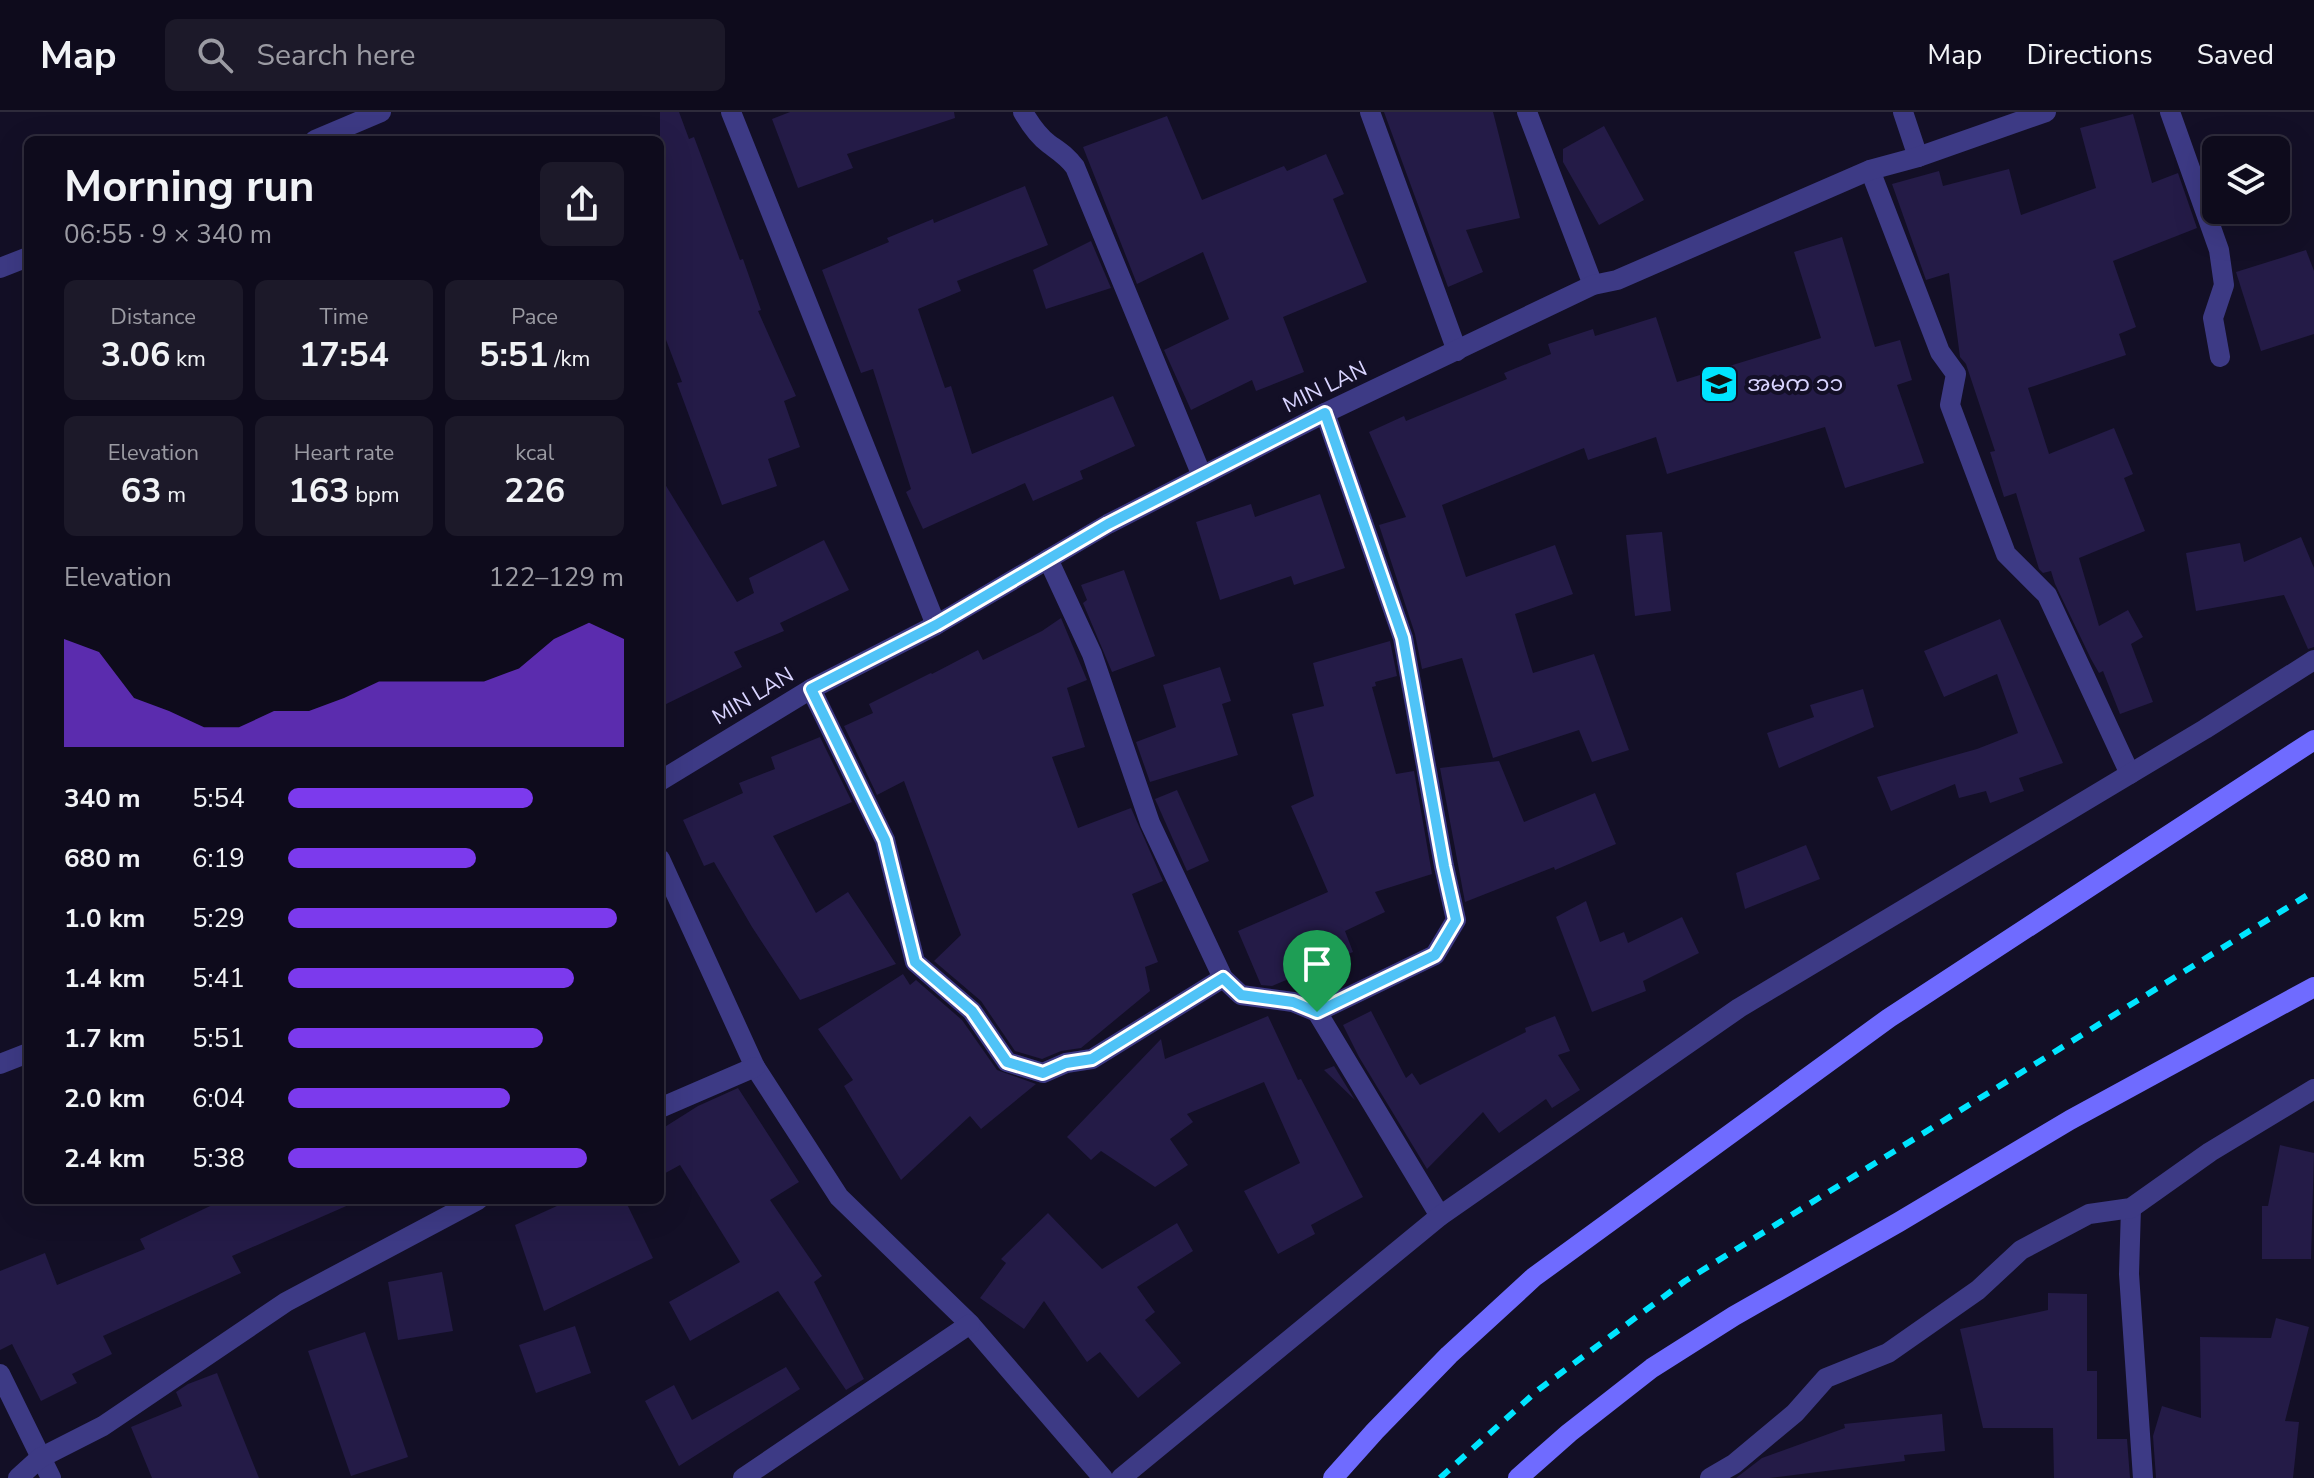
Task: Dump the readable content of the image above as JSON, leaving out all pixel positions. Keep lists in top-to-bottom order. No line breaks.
{"streets":{"street":["MIN LAN"]},"places":{"school or university":["အမက ၁၁"]},"page":{"header":"Map","search":"Search here","nav":["Map","Directions","Saved"],"heading":["Morning run","06:55 · 9 × 340 m"],"stats":[["Distance","3.06 km"],["Time","17:54"],["Pace","5:51 /km"],["Elevation","63 m"],["Heart rate","163 bpm"],["kcal","226"]],"chart":["Elevation","122–129 m"],"list":[{"name":"340 m","note":"5:54"},{"name":"680 m","note":"6:19"},{"name":"1.0 km","note":"5:29"},{"name":"1.4 km","note":"5:41"},{"name":"1.7 km","note":"5:51"},{"name":"2.0 km","note":"6:04"},{"name":"2.4 km","note":"5:38"}]}}
